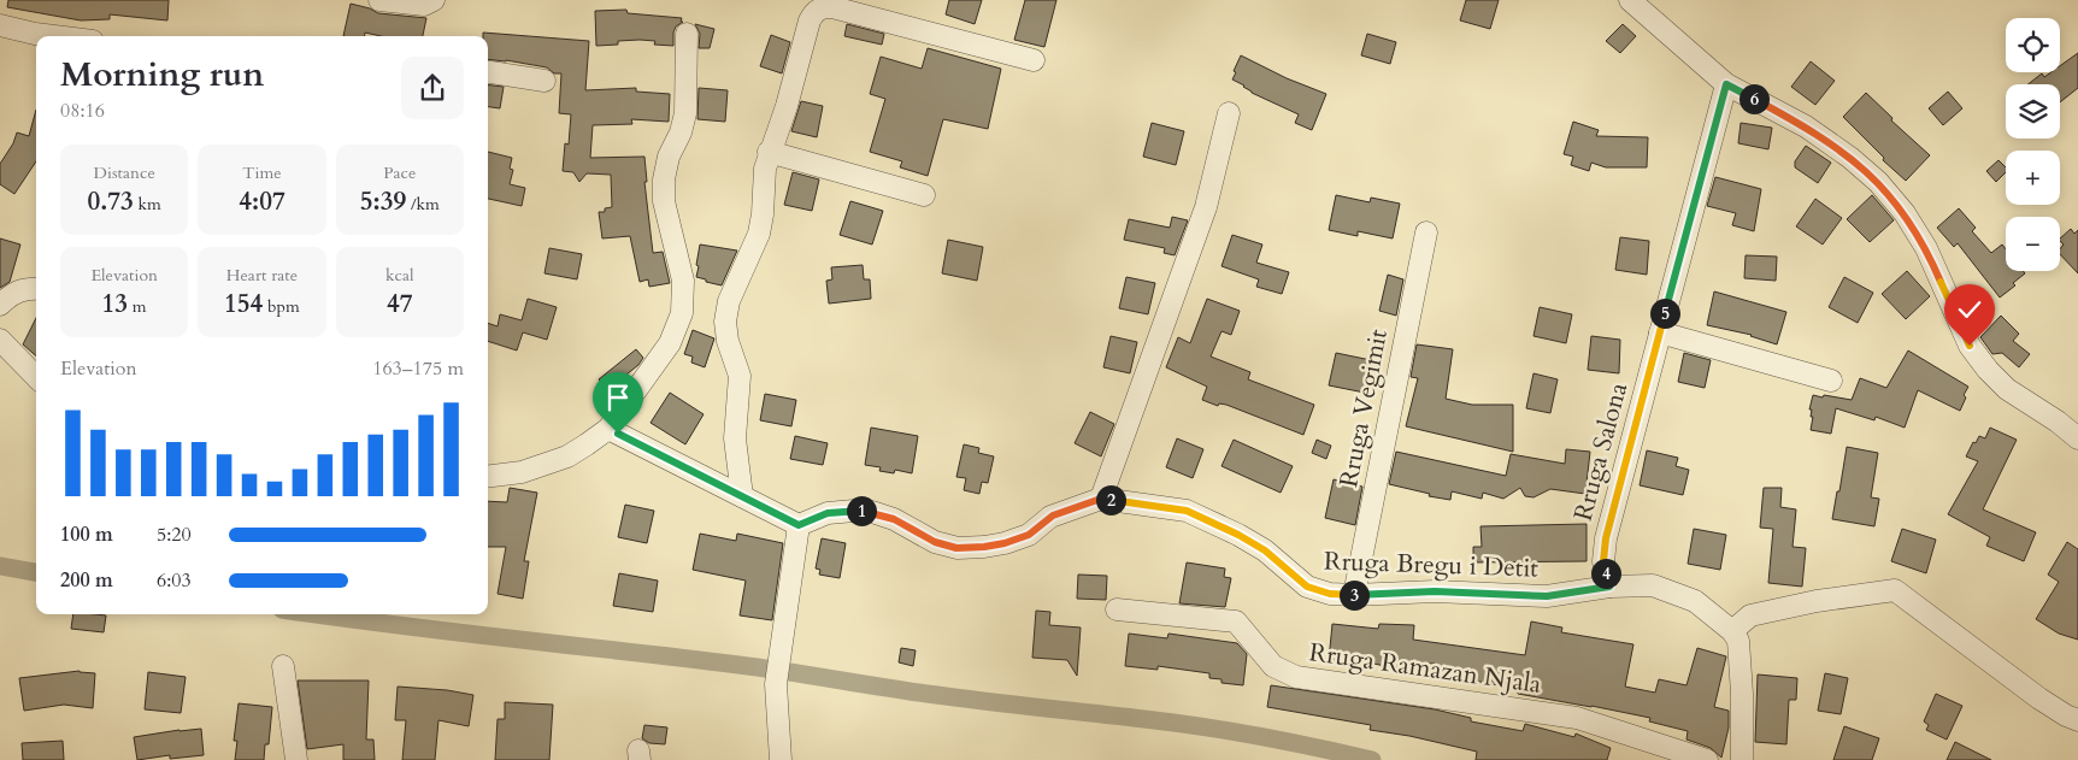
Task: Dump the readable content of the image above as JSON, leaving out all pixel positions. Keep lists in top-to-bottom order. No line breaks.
{"streets":{"street":["Rruga Vegimit","Rruga Salona","Rruga Bregu i Detit","Rruga Ramazan Njala"]},"crossings":[["Rruga Vegimit","Rruga Bregu i Detit"],["Rruga Salona","Rruga Bregu i Detit"]],"page":{"map_buttons":["+","−"],"heading":["Morning run","08:16"],"pins":["6","5","2","1","4","3"],"stats":[["Distance","0.73 km"],["Time","4:07"],["Pace","5:39 /km"],["Elevation","13 m"],["Heart rate","154 bpm"],["kcal","47"]],"chart":["Elevation","163–175 m"],"list":[{"name":"100 m","note":"5:20"},{"name":"200 m","note":"6:03"}]}}
